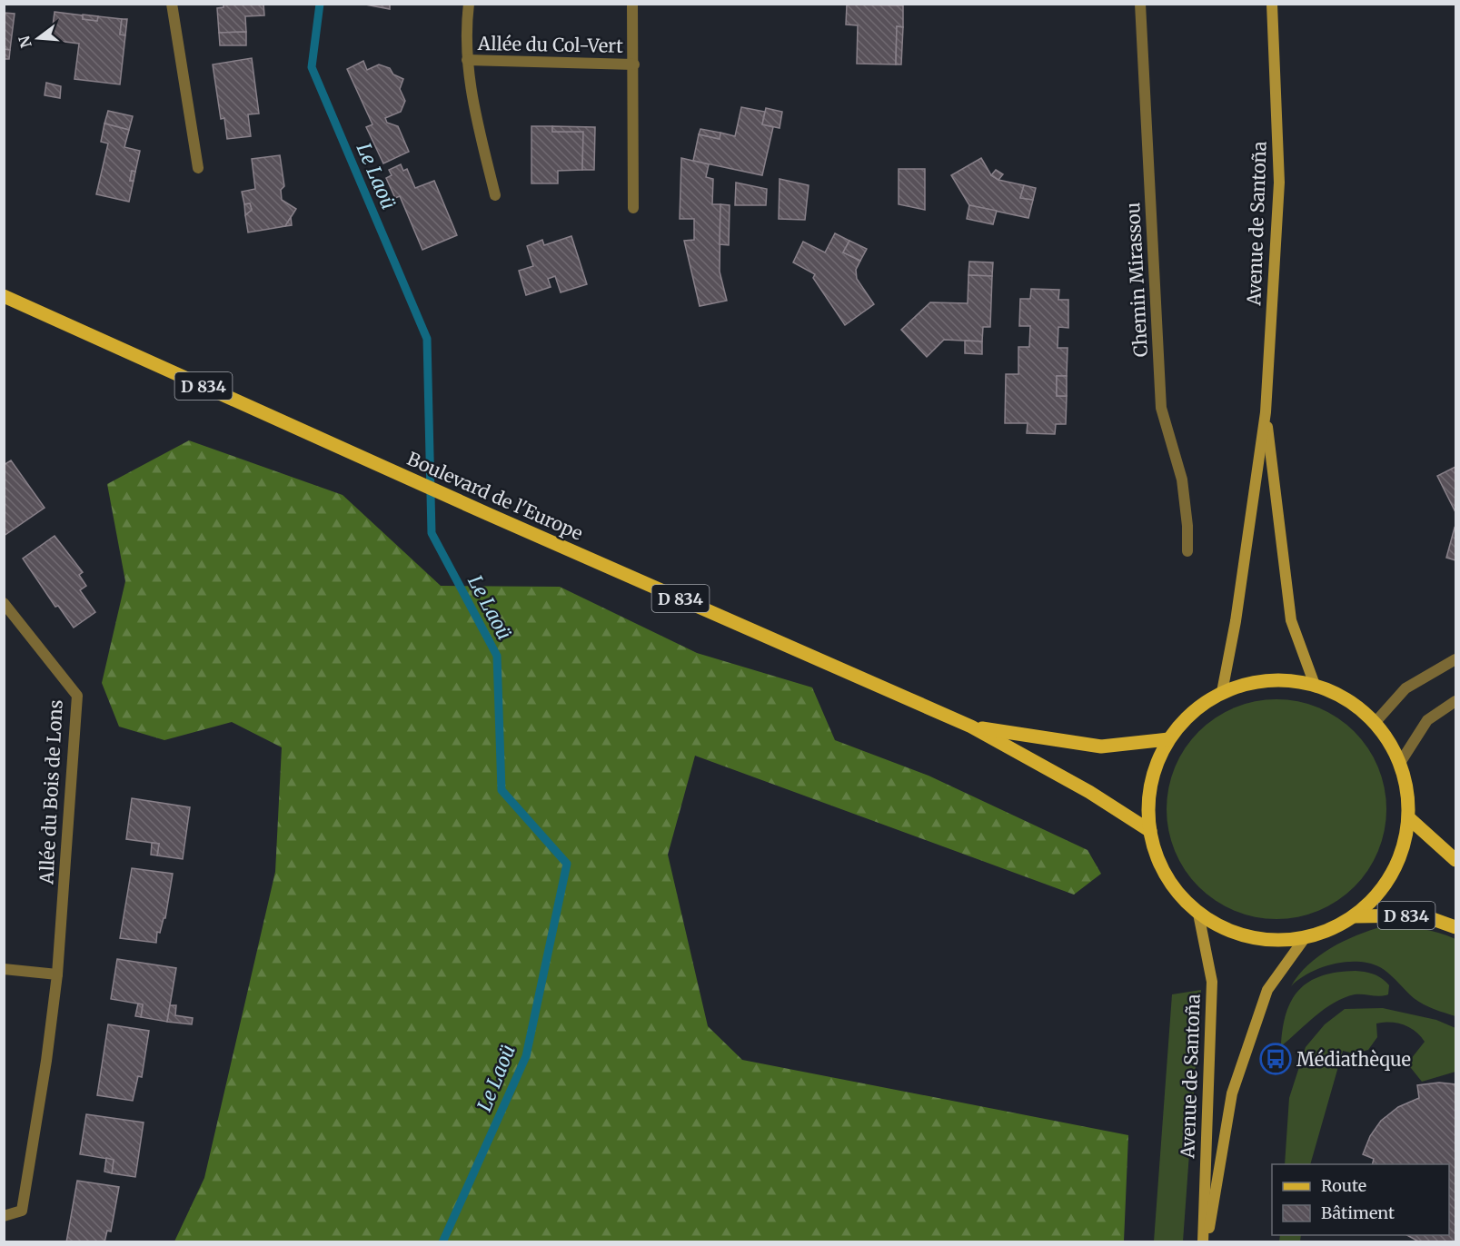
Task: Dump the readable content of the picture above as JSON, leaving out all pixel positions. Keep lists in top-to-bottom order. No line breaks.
{"streets":{"main road":["Avenue de Santoña","D 834","Boulevard de l'Europe"],"street":["Allée du Col-Vert","Chemin Mirassou","Allée du Bois de Lons"]},"water":["Le Laoü"],"places":{"bus stop":["Médiathèque"]},"legend":["Route","Bâtiment"],"north":"left"}
